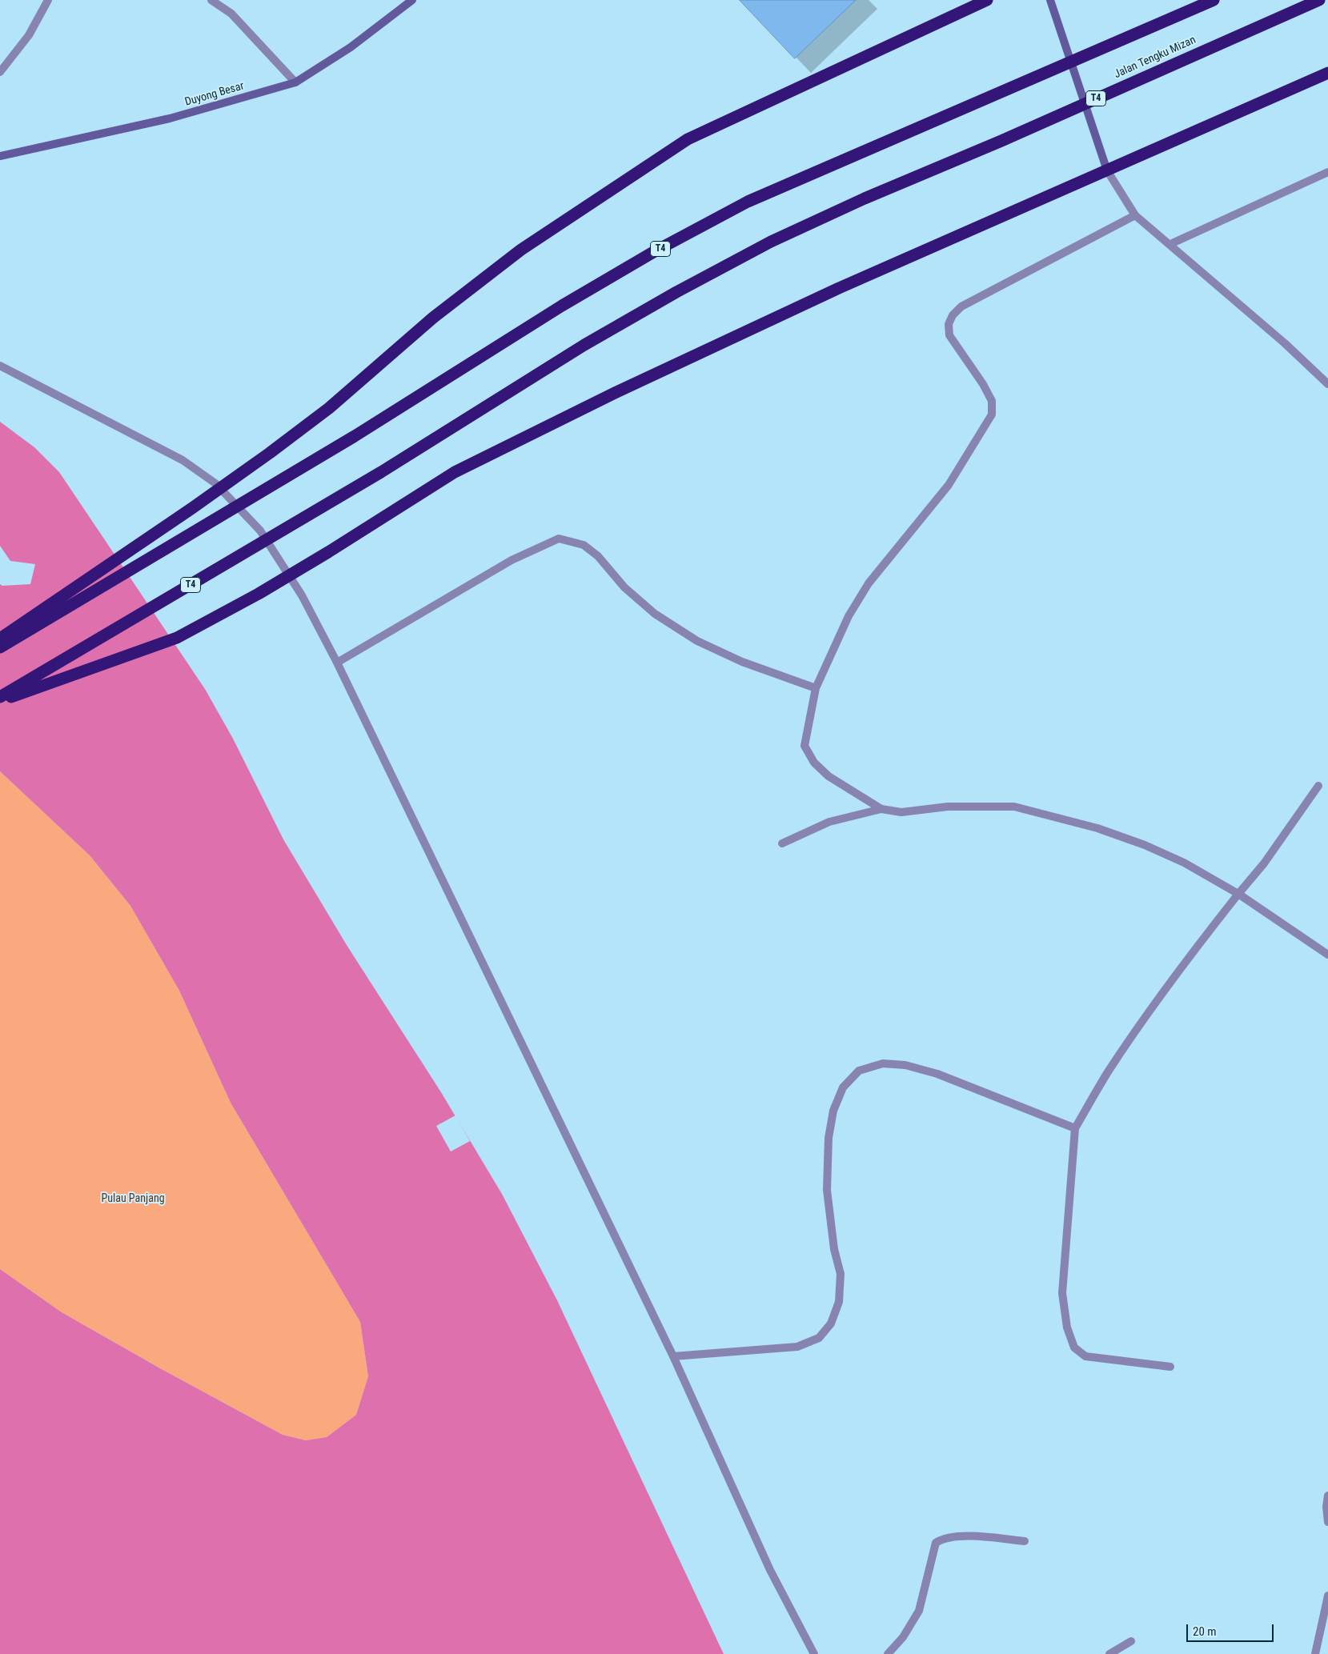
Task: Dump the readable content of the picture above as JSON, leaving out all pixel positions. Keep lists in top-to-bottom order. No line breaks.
{"streets":{"highway":["Jalan Tengku Mizan","T4"],"street":["Duyong Besar"]},"parks":["Pulau Panjang"],"scale_bar":"20 m"}
